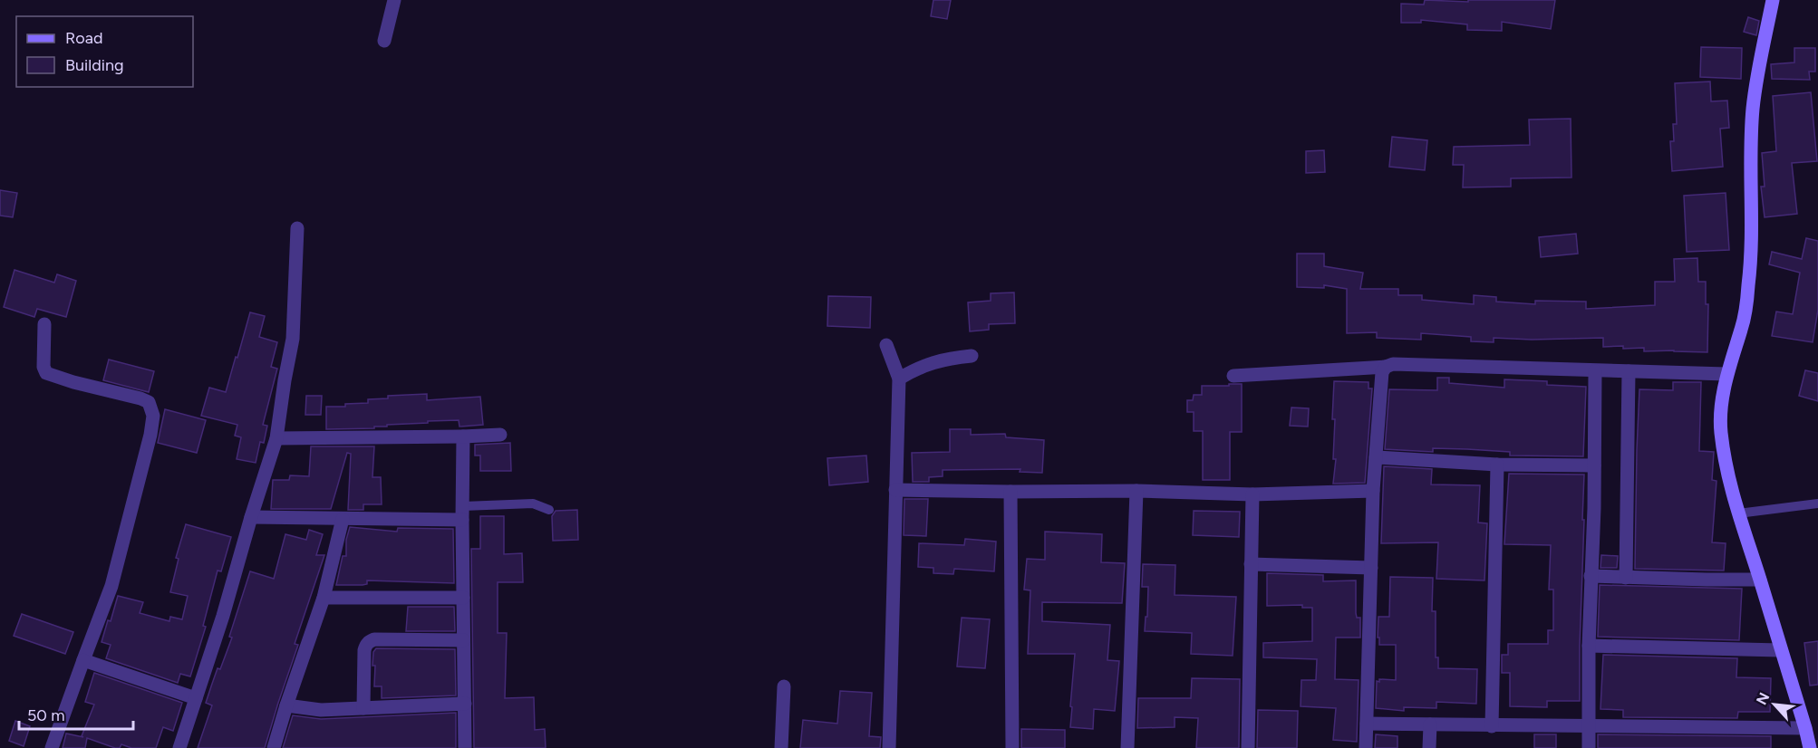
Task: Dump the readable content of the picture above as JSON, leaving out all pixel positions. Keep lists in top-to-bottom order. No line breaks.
{"legend":["Road","Building"],"scale_bar":"50 m","north":"top left"}
